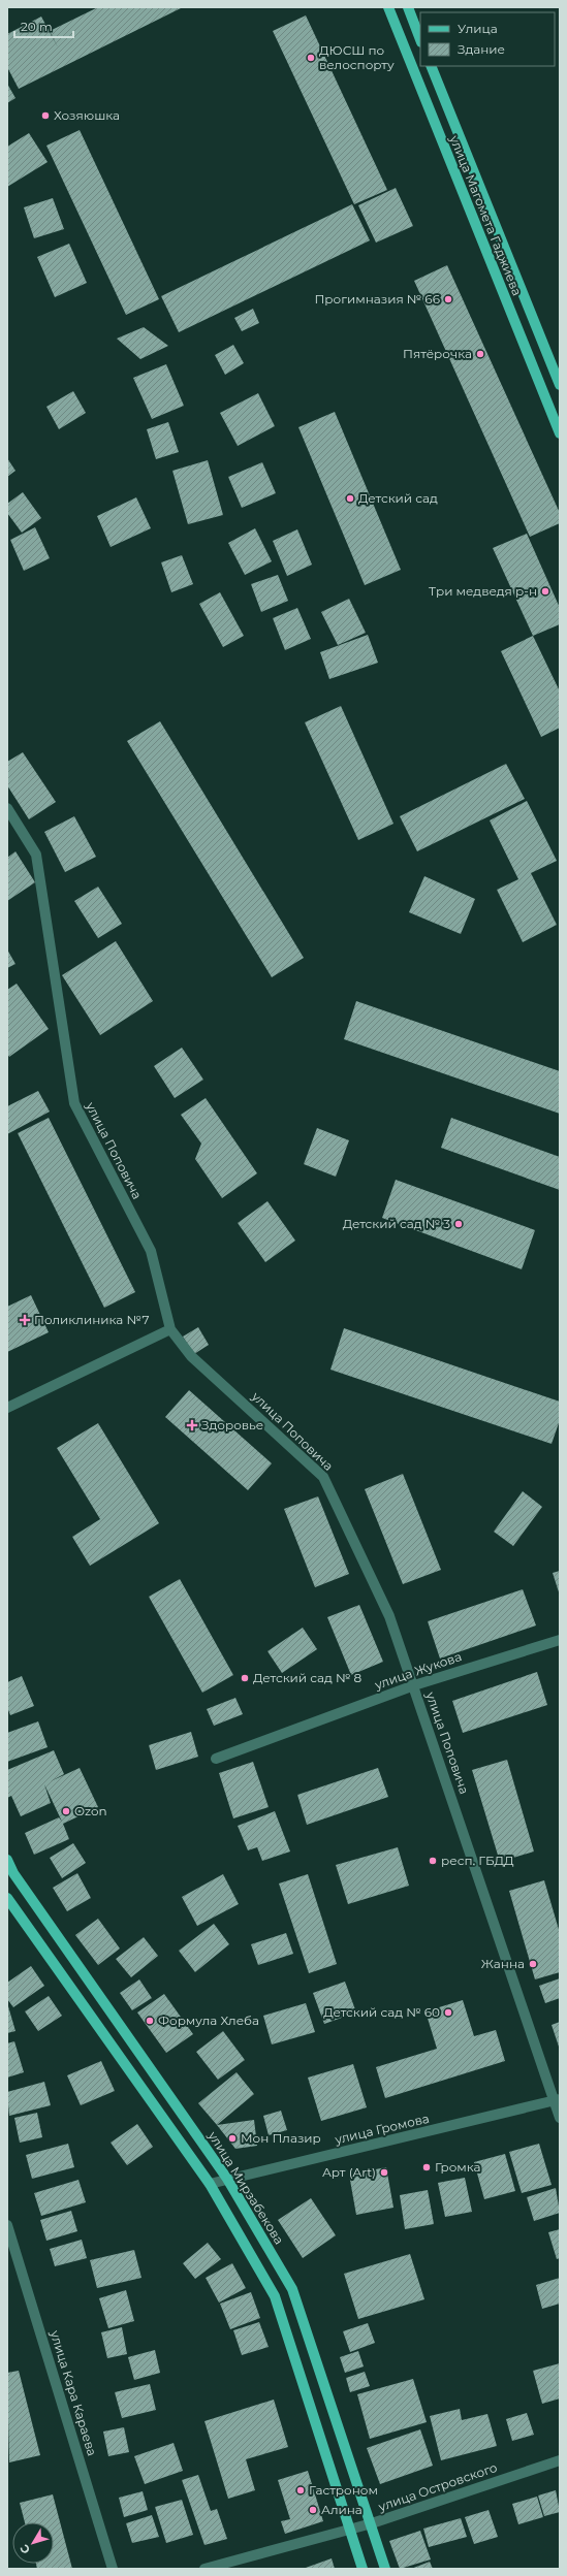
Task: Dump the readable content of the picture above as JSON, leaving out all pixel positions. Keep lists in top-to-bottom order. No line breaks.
{"streets":{"main road":["улица Магомета Гаджиева","улица Мирзабекова"],"street":["улица Поповича","улица Жукова","улица Громова","улица Кара Караева","улица Островского"]},"crossings":[["улица Поповича","улица Жукова"],["улица Поповича","улица Громова"],["улица Громова","улица Мирзабекова"],["улица Мирзабекова","улица Островского"]],"places":{"other":["ДЮСШ по велоспорту","Хозяюшка","Прогимназия № 66","Пятёрочка","Детский сад","Три медведя р-н","Детский сад № 3","Детский сад № 8","Ozon","респ. ГБДД","Жанна","Детский сад № 60","Формула Хлеба","Мон Плазир","Громка","Арт (Art)","Гастроном","Алина"],"health":["Поликлиника №7","Здоровье"]},"legend":["Улица","Здание"],"scale_bar":"20 m","north":"bottom left"}
